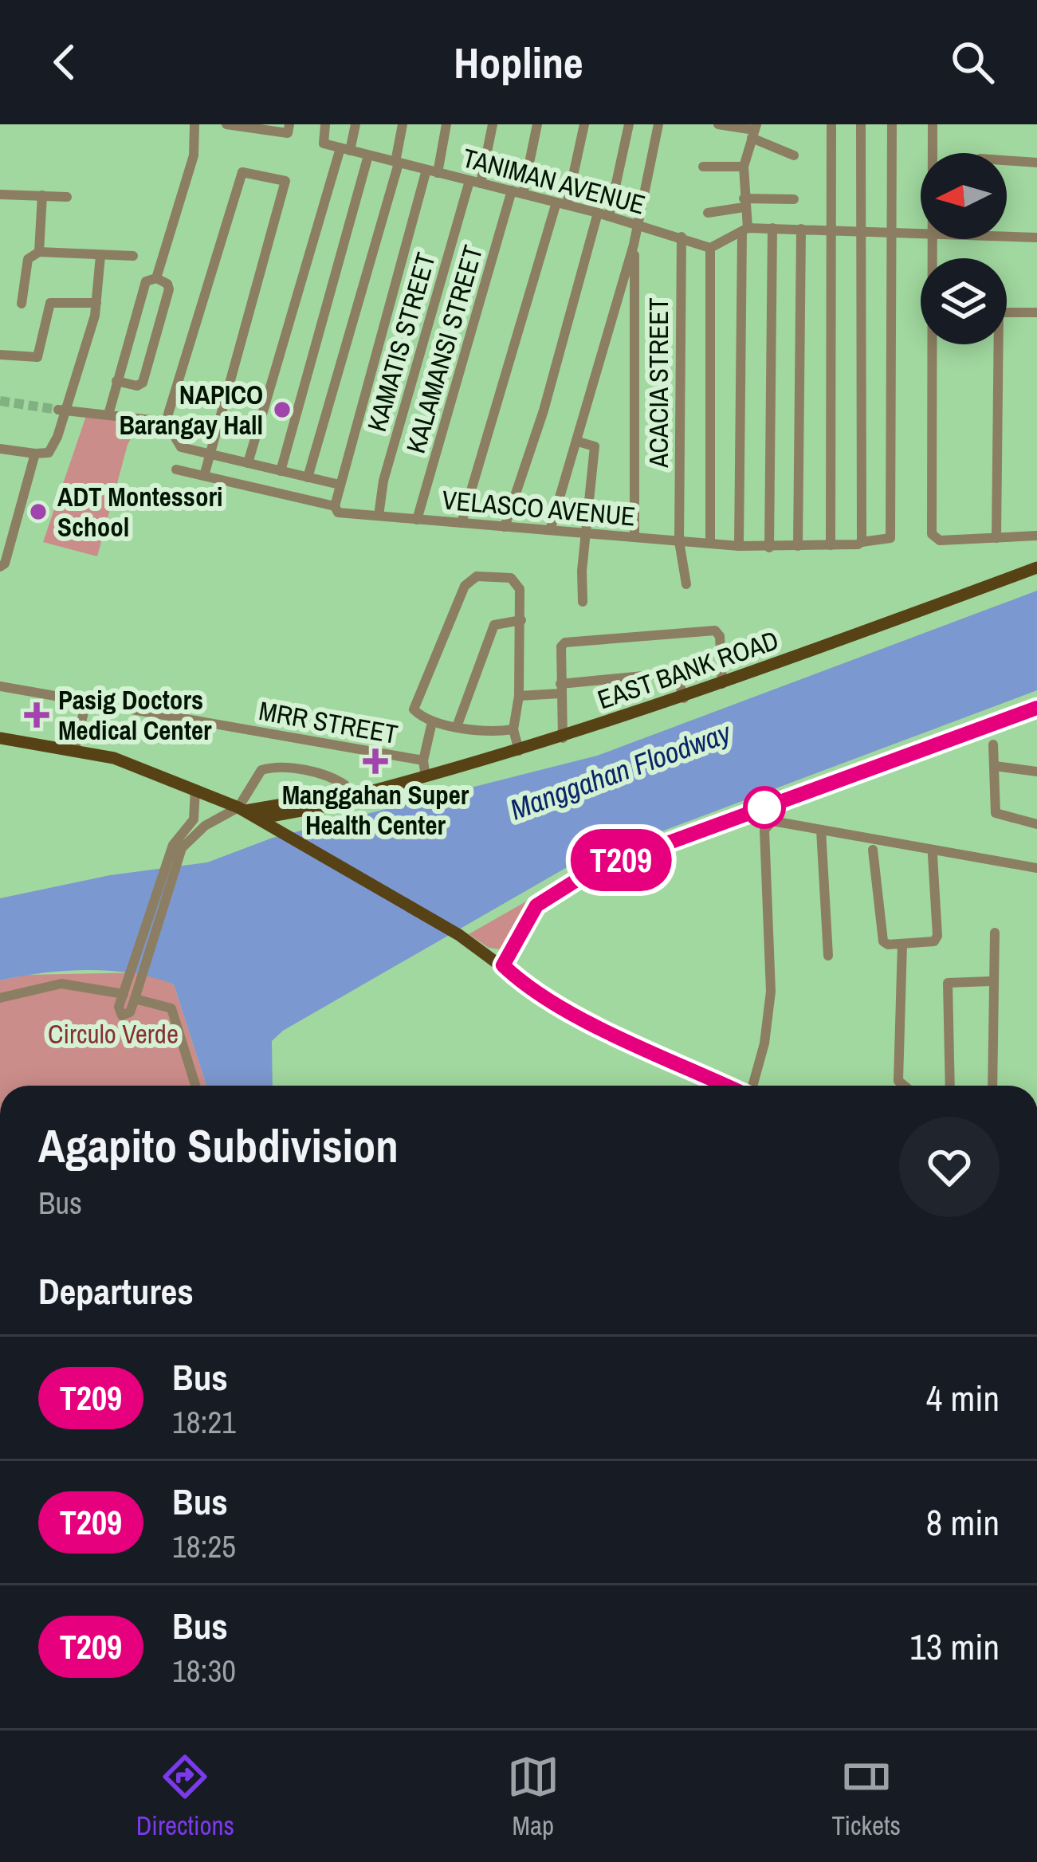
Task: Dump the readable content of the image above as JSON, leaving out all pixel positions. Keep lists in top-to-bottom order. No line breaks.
{"streets":{"main road":["EAST BANK ROAD"],"street":["TANIMAN AVENUE","KAMATIS STREET","KALAMANSI STREET","ACACIA STREET","VELASCO AVENUE","MRR STREET"]},"crossings":[["TANIMAN AVENUE","KAMATIS STREET"],["TANIMAN AVENUE","KALAMANSI STREET"],["TANIMAN AVENUE","ACACIA STREET"],["KAMATIS STREET","VELASCO AVENUE"],["KALAMANSI STREET","VELASCO AVENUE"],["ACACIA STREET","VELASCO AVENUE"]],"water":["Manggahan Floodway"],"parks":["Circulo Verde"],"places":{"other":["NAPICO Barangay Hall","ADT Montessori School"],"health":["Pasig Doctors Medical Center","Manggahan Super Health Center"]},"lines":["bus line T209"],"north":"left","page":{"header":"Hopline","on_map":"T209","heading":[["Agapito Subdivision","Bus"],"Departures"],"list":[{"mark":"T209","name":"Bus","note":"18:21","value":"4 min"},{"mark":"T209","name":"Bus","note":"18:25","value":"8 min"},{"mark":"T209","name":"Bus","note":"18:30","value":"13 min"}],"tabs":["Directions","Map","Tickets"]}}
